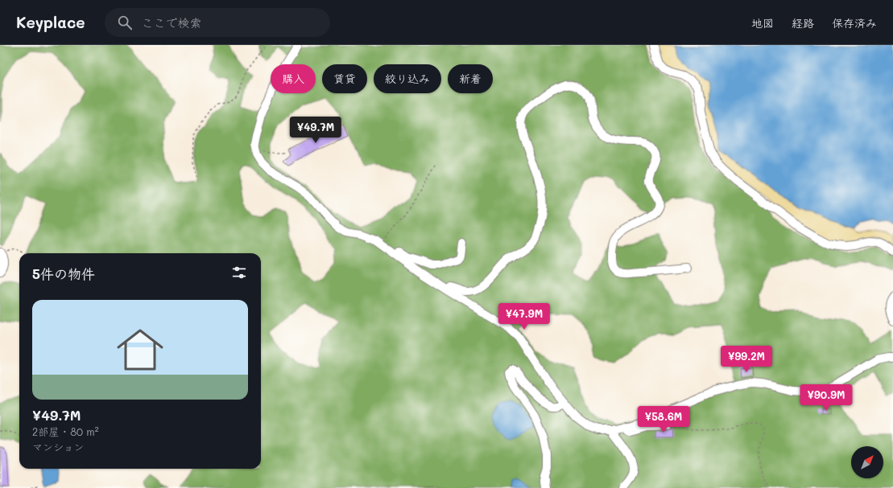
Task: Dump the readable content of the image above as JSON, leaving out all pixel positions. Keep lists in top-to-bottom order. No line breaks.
{"north":"top right","page":{"header":"Keyplace","search":"ここで検索","nav":["地図","経路","保存済み"],"chip":["購入","賃貸","絞り込み","新着"],"price":["¥49.7M","¥47.9M","¥99.2M","¥90.9M","¥58.6M"],"heading":"5件の物件","list":[{"name":"¥49.7M","note":"2部屋 · 80 m² · マンション"}]}}
